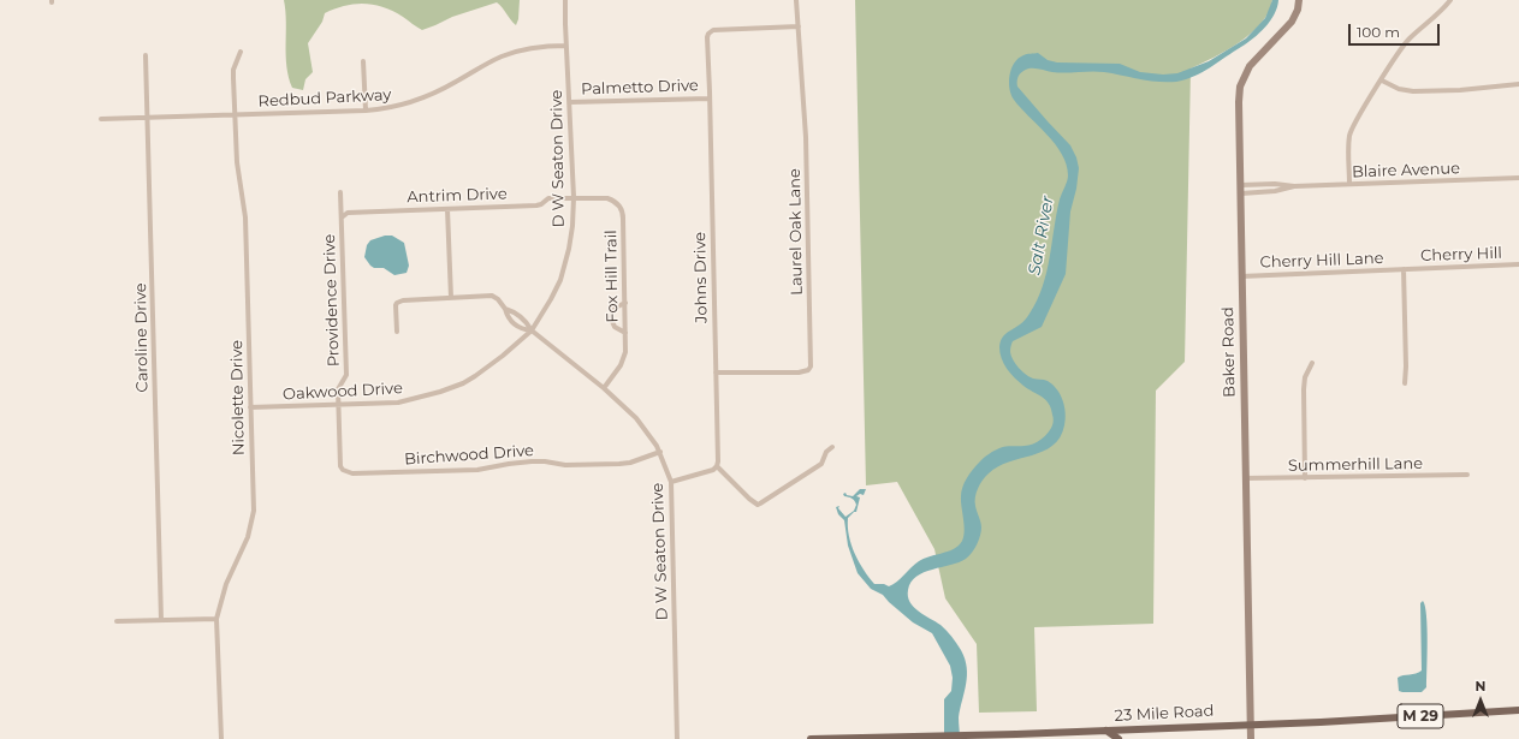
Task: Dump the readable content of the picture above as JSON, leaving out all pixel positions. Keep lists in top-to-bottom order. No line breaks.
{"streets":{"main road":["23 Mile Road","M 29"],"street":["Palmetto Drive","Redbud Parkway","D W Seaton Drive","Blaire Avenue","Antrim Drive","Laurel Oak Lane","Cherry Hill","Cherry Hill Lane","Fox Hill Trail","Johns Drive","Providence Drive","Caroline Drive","Baker Road","Oakwood Drive","Nicolette Drive","Birchwood Drive","Summerhill Lane"]},"crossings":[["Palmetto Drive","D W Seaton Drive"],["Palmetto Drive","Johns Drive"],["Redbud Parkway","D W Seaton Drive"],["Redbud Parkway","Caroline Drive"],["Redbud Parkway","Nicolette Drive"],["D W Seaton Drive","Antrim Drive"],["D W Seaton Drive","Fox Hill Trail"],["D W Seaton Drive","Oakwood Drive"],["D W Seaton Drive","Birchwood Drive"],["Blaire Avenue","Baker Road"],["Antrim Drive","Fox Hill Trail"],["Antrim Drive","Providence Drive"],["Laurel Oak Lane","Johns Drive"],["Cherry Hill","Cherry Hill Lane"],["Cherry Hill Lane","Baker Road"],["Providence Drive","Oakwood Drive"],["Providence Drive","Birchwood Drive"],["Baker Road","Summerhill Lane"],["Baker Road","23 Mile Road"],["Oakwood Drive","Nicolette Drive"],["Oakwood Drive","Birchwood Drive"]],"water":["Salt River"],"scale_bar":"100 m","north":"top"}
